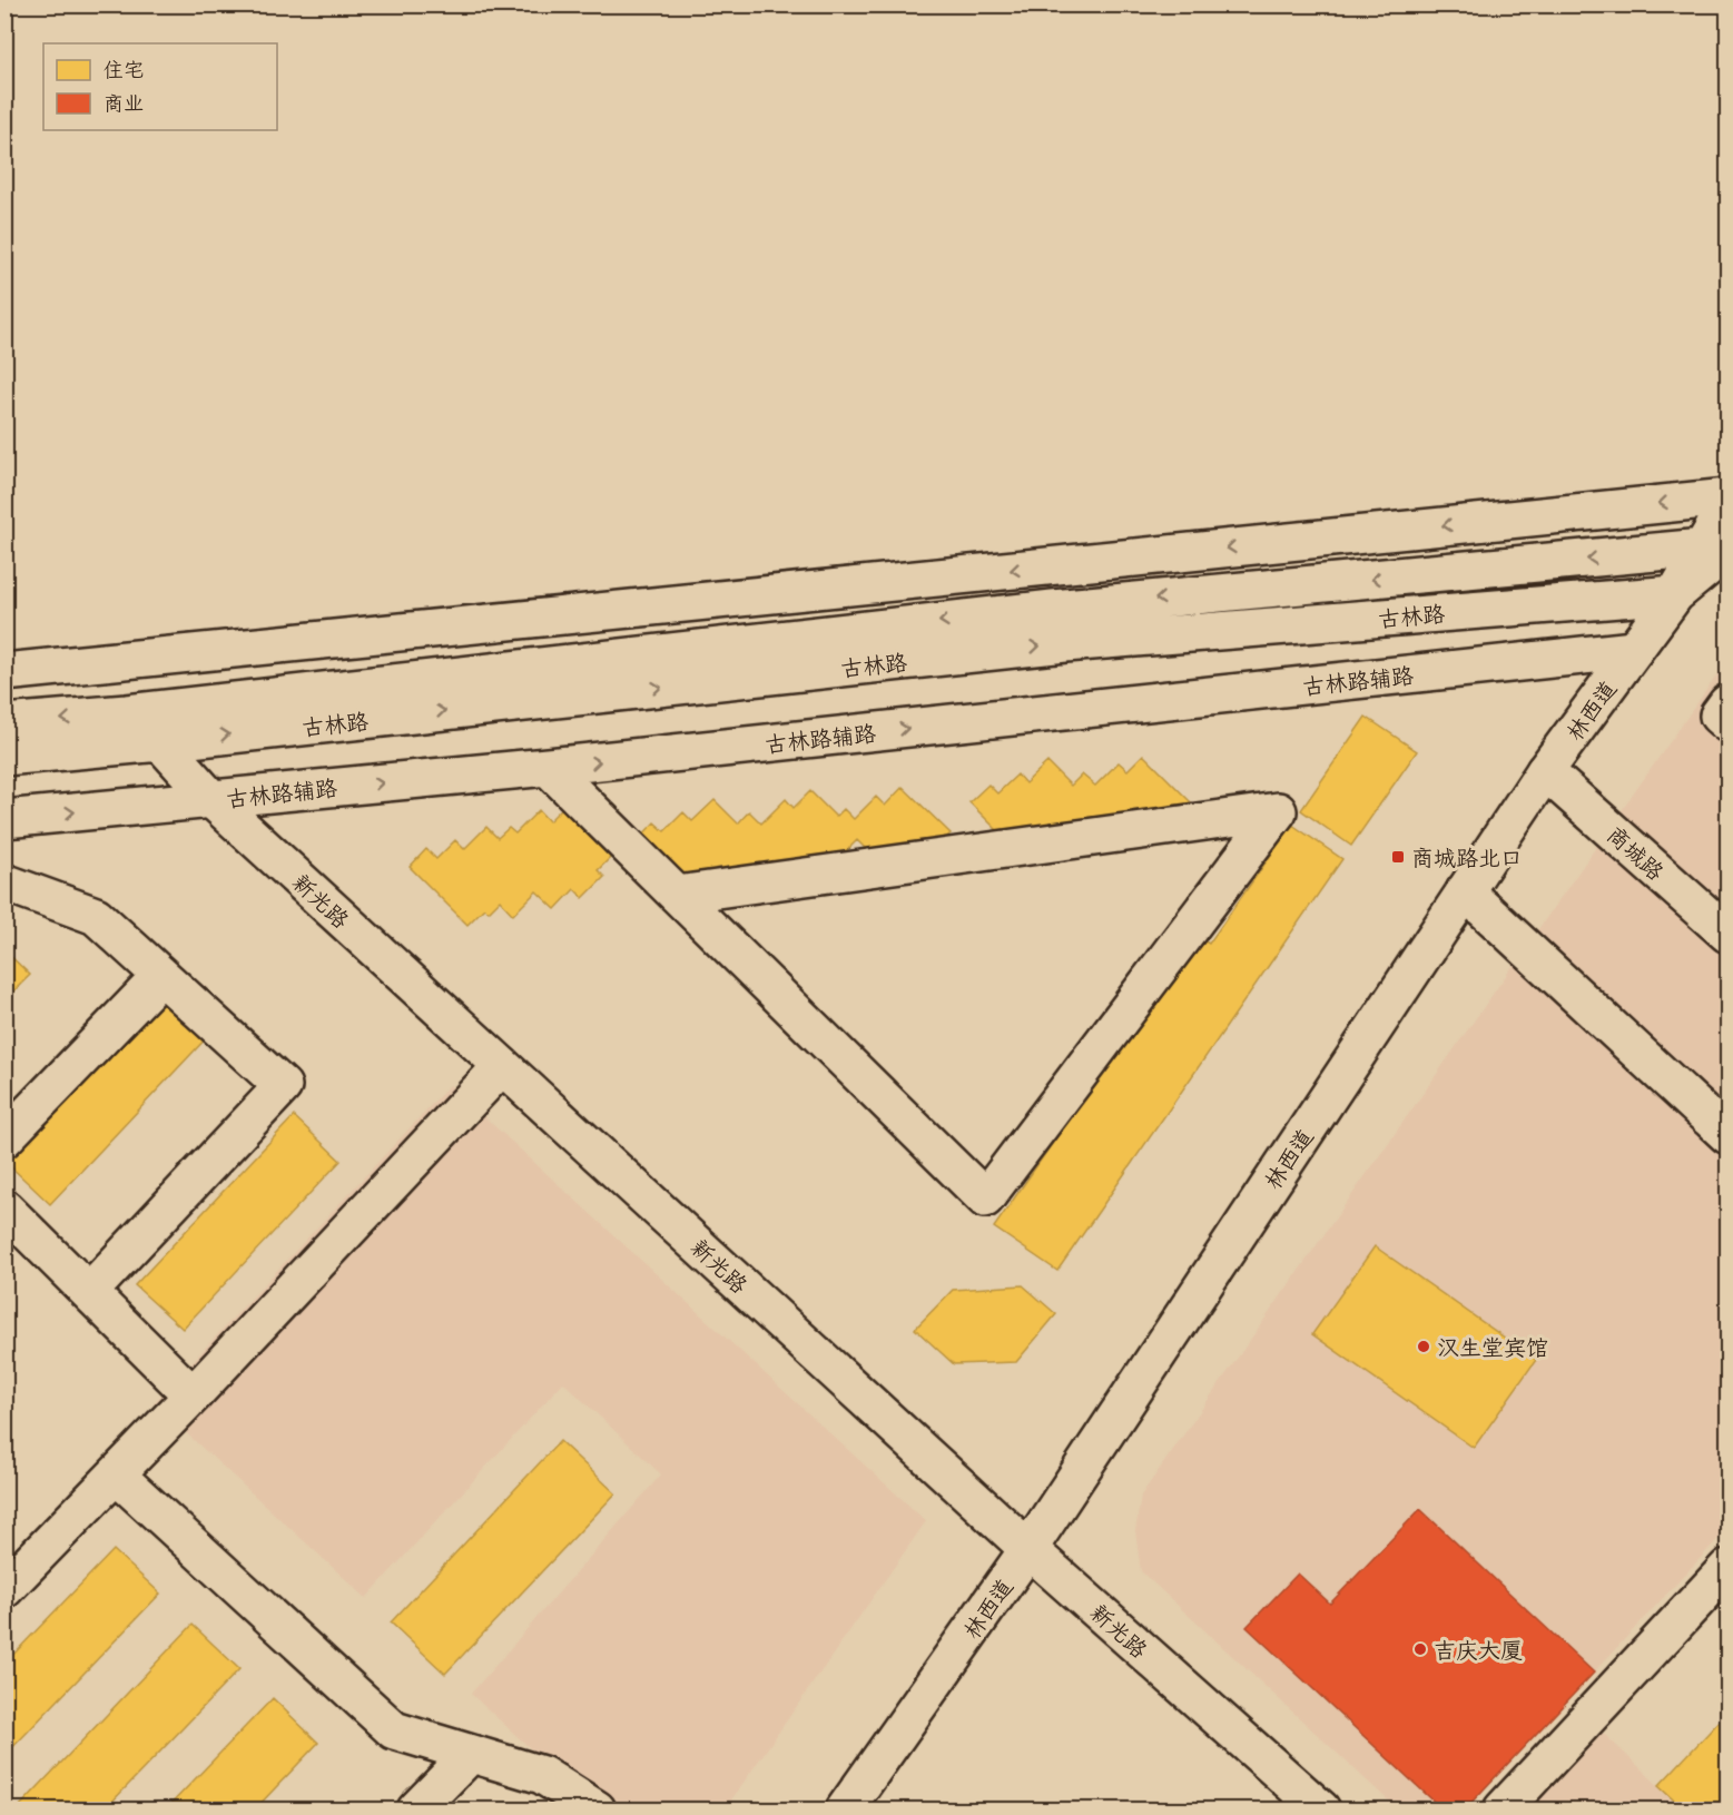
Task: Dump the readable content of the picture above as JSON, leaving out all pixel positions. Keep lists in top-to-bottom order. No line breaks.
{"streets":{"main road":["古林路","古林路辅路","林西道","商城路","新光路"]},"crossings":[["古林路","林西道"],["古林路","新光路"],["古林路辅路","林西道"],["古林路辅路","新光路"],["林西道","商城路"],["林西道","新光路"]],"places":{"transit":["商城路北口"],"other":["汉生堂宾馆","吉庆大厦"]},"legend":["住宅","商业"]}
